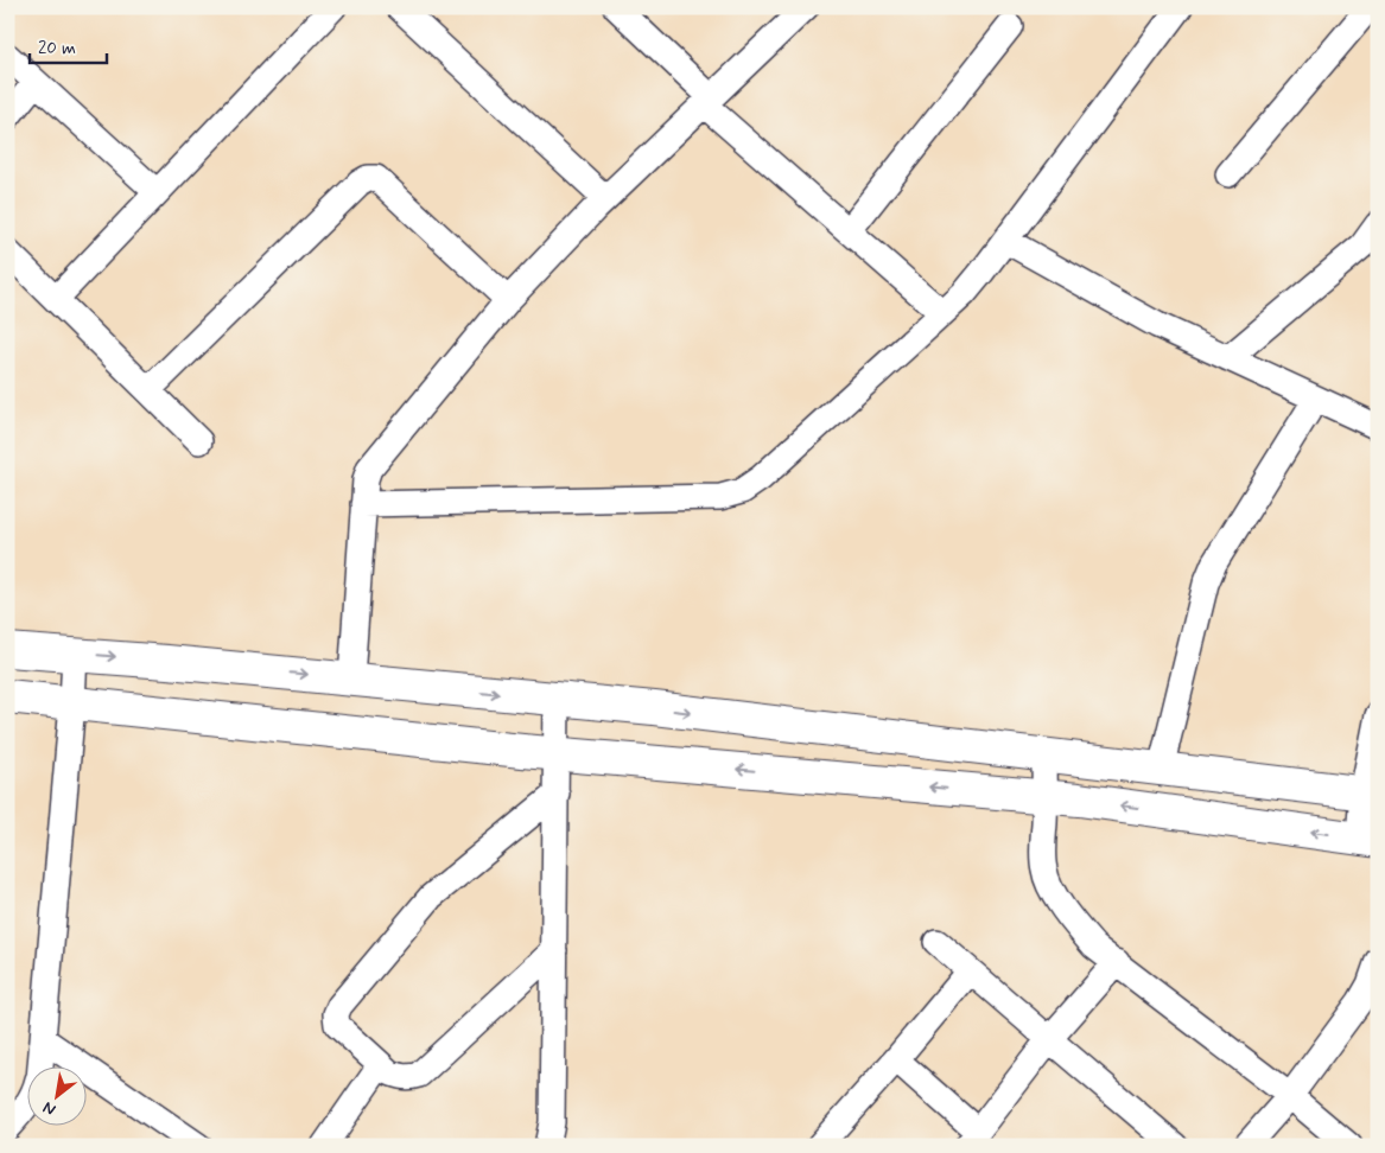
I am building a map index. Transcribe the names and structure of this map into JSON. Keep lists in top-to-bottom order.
{
  "scale_bar": "20 m",
  "north": "bottom left"
}
